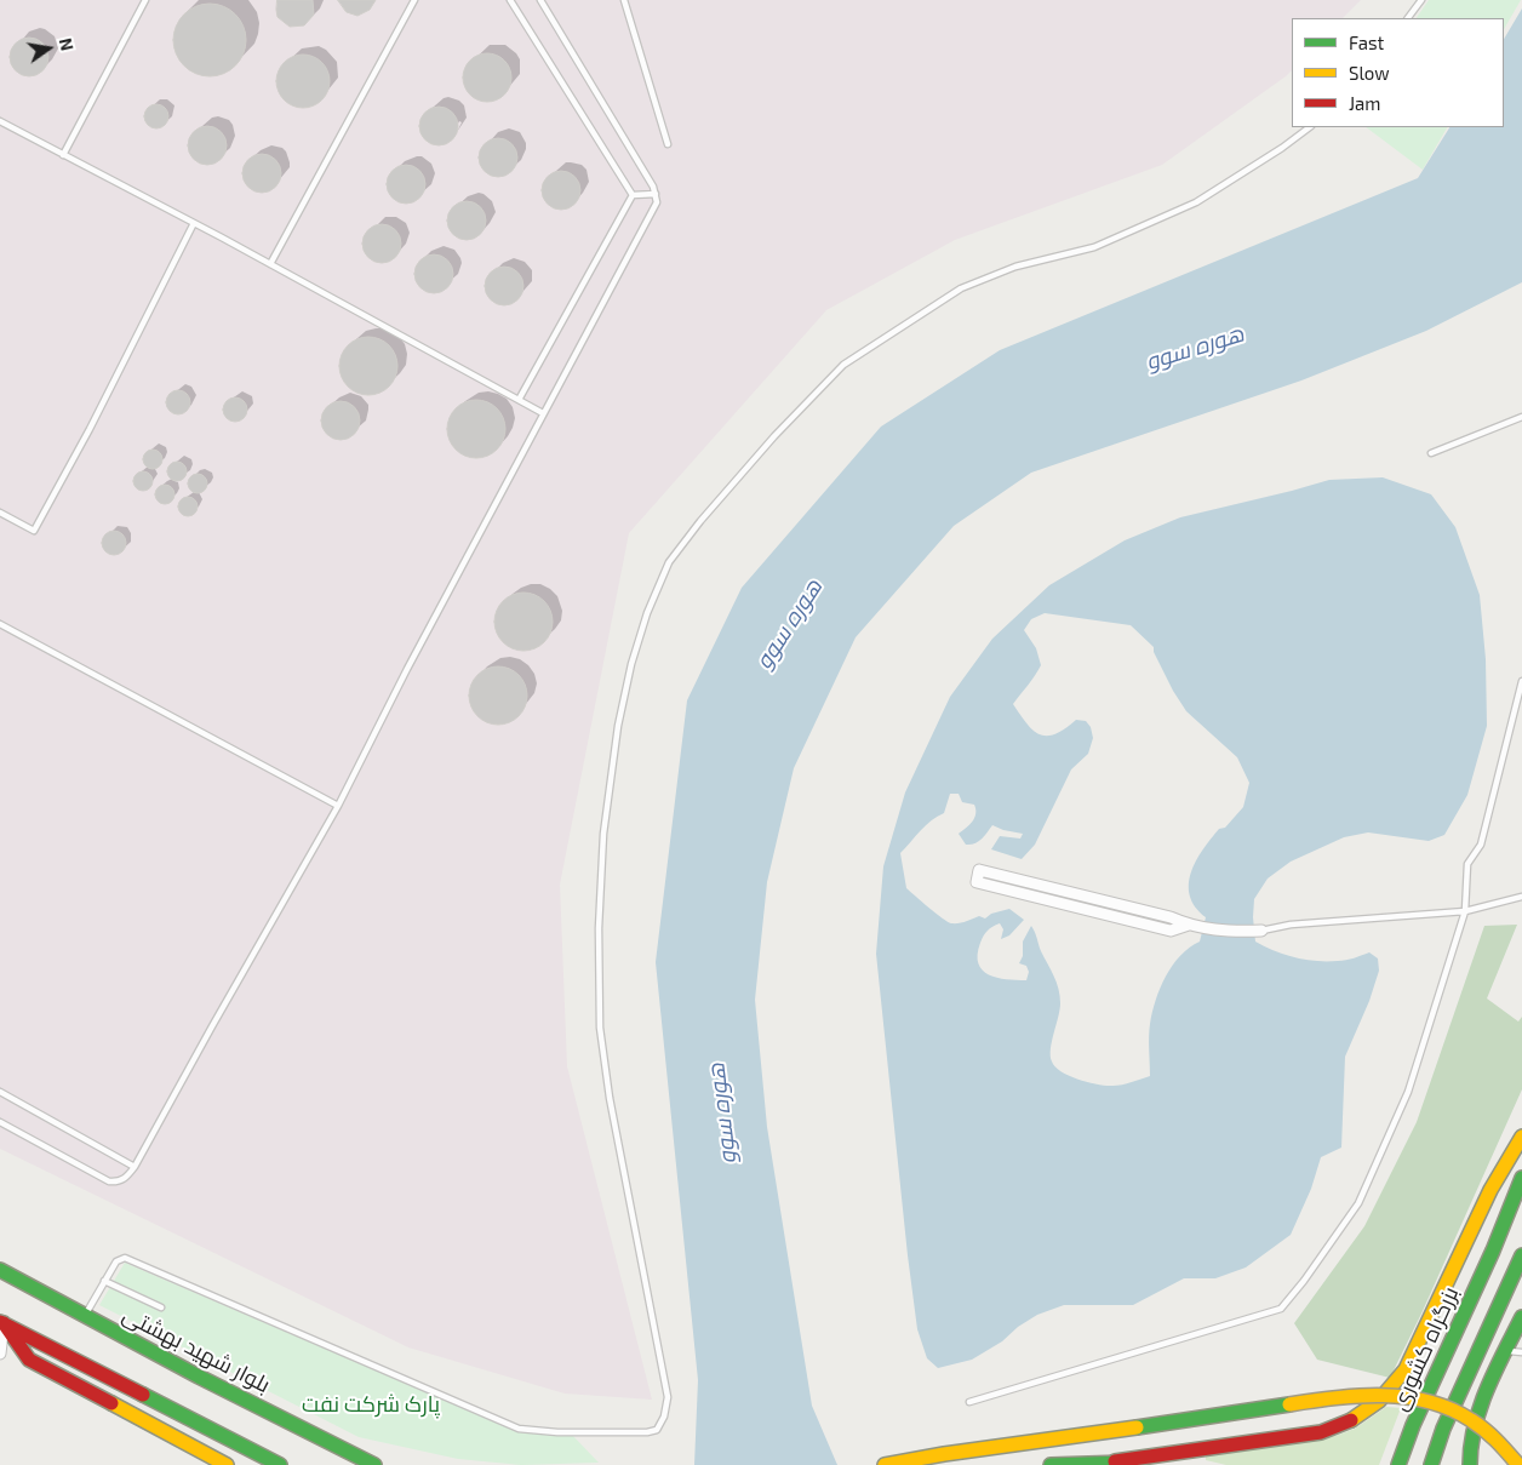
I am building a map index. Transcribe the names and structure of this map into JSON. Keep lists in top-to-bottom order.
{
  "streets": {
    "main road": ["بزرگراه کشوری", "بلوار شهید بهشتی"]
  },
  "water": ["هوره سوو"],
  "parks": ["پارک شرکت نفت"],
  "legend": ["Fast", "Slow", "Jam"],
  "north": "right"
}
